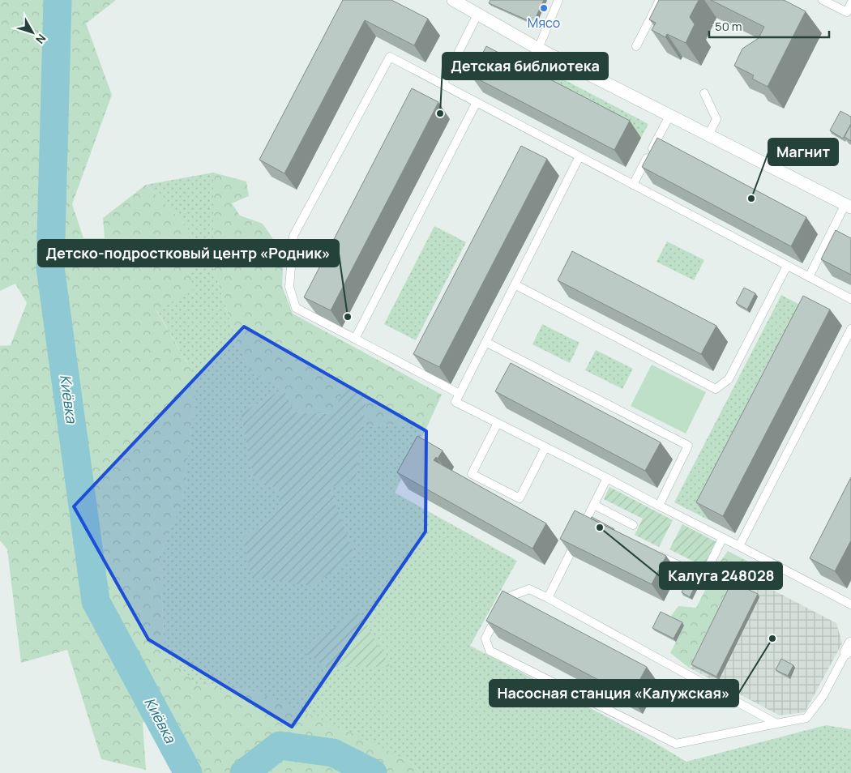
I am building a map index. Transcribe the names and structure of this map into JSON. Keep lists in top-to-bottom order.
{
  "water": ["Киёвка"],
  "places": [
    "Мясо",
    "Детская библиотека",
    "Магнит",
    "Детско-подростковый центр «Родник»",
    "Калуга 248028",
    "Насосная станция «Калужская»"
  ],
  "scale_bar": "50 m",
  "north": "bottom right"
}
